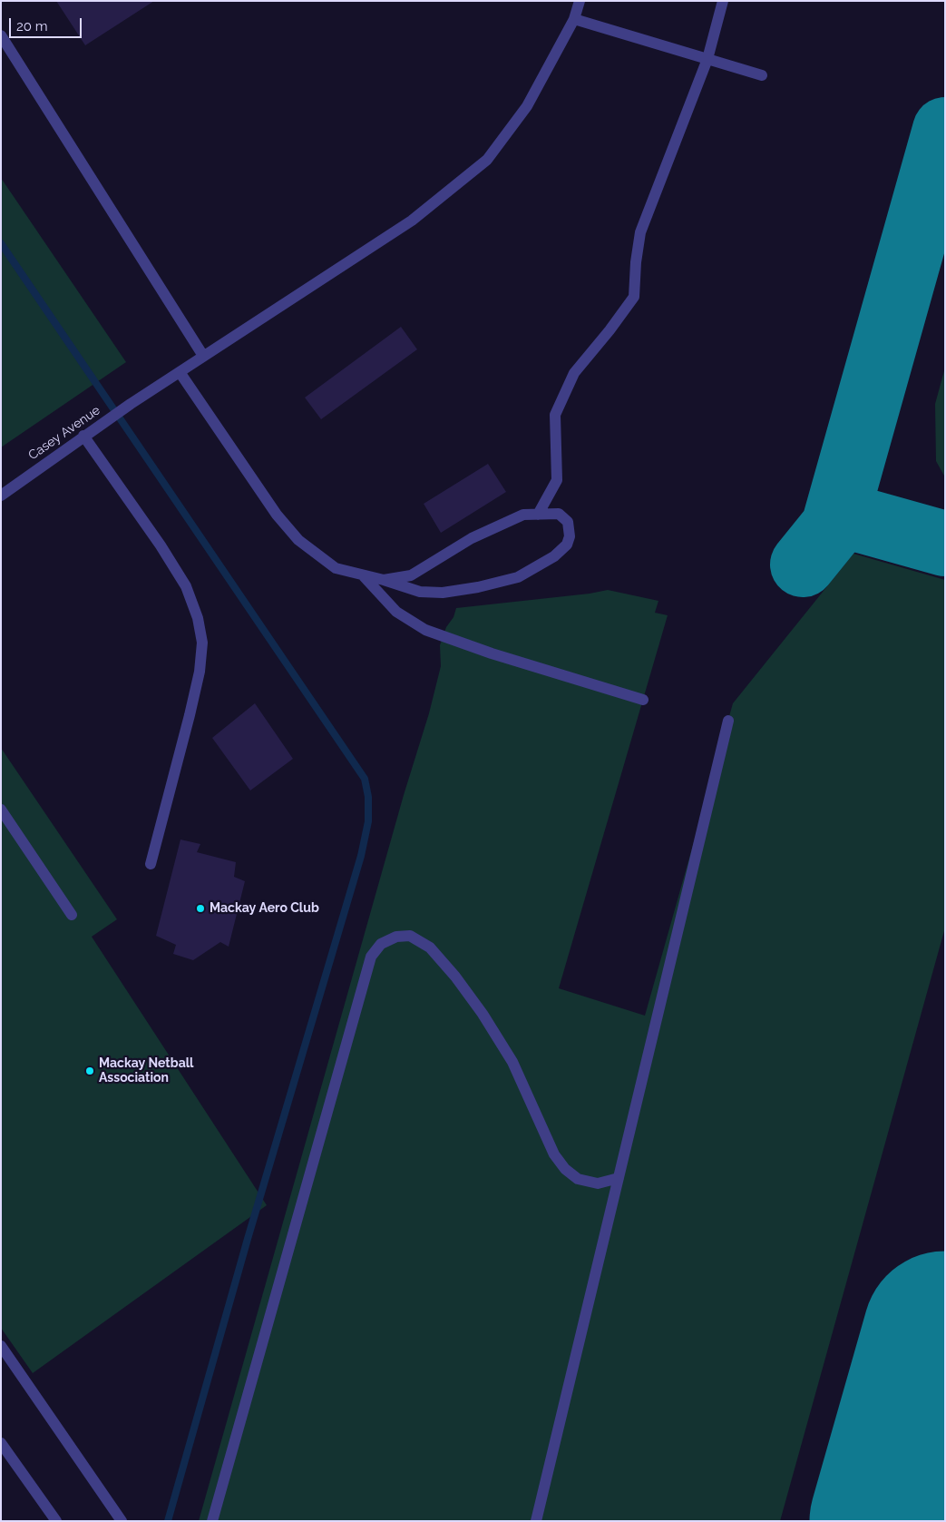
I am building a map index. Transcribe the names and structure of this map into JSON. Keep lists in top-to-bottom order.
{
  "streets": {
    "street": ["Casey Avenue"]
  },
  "places": ["Mackay Aero Club", "Mackay Netball Association"],
  "scale_bar": "20 m"
}
